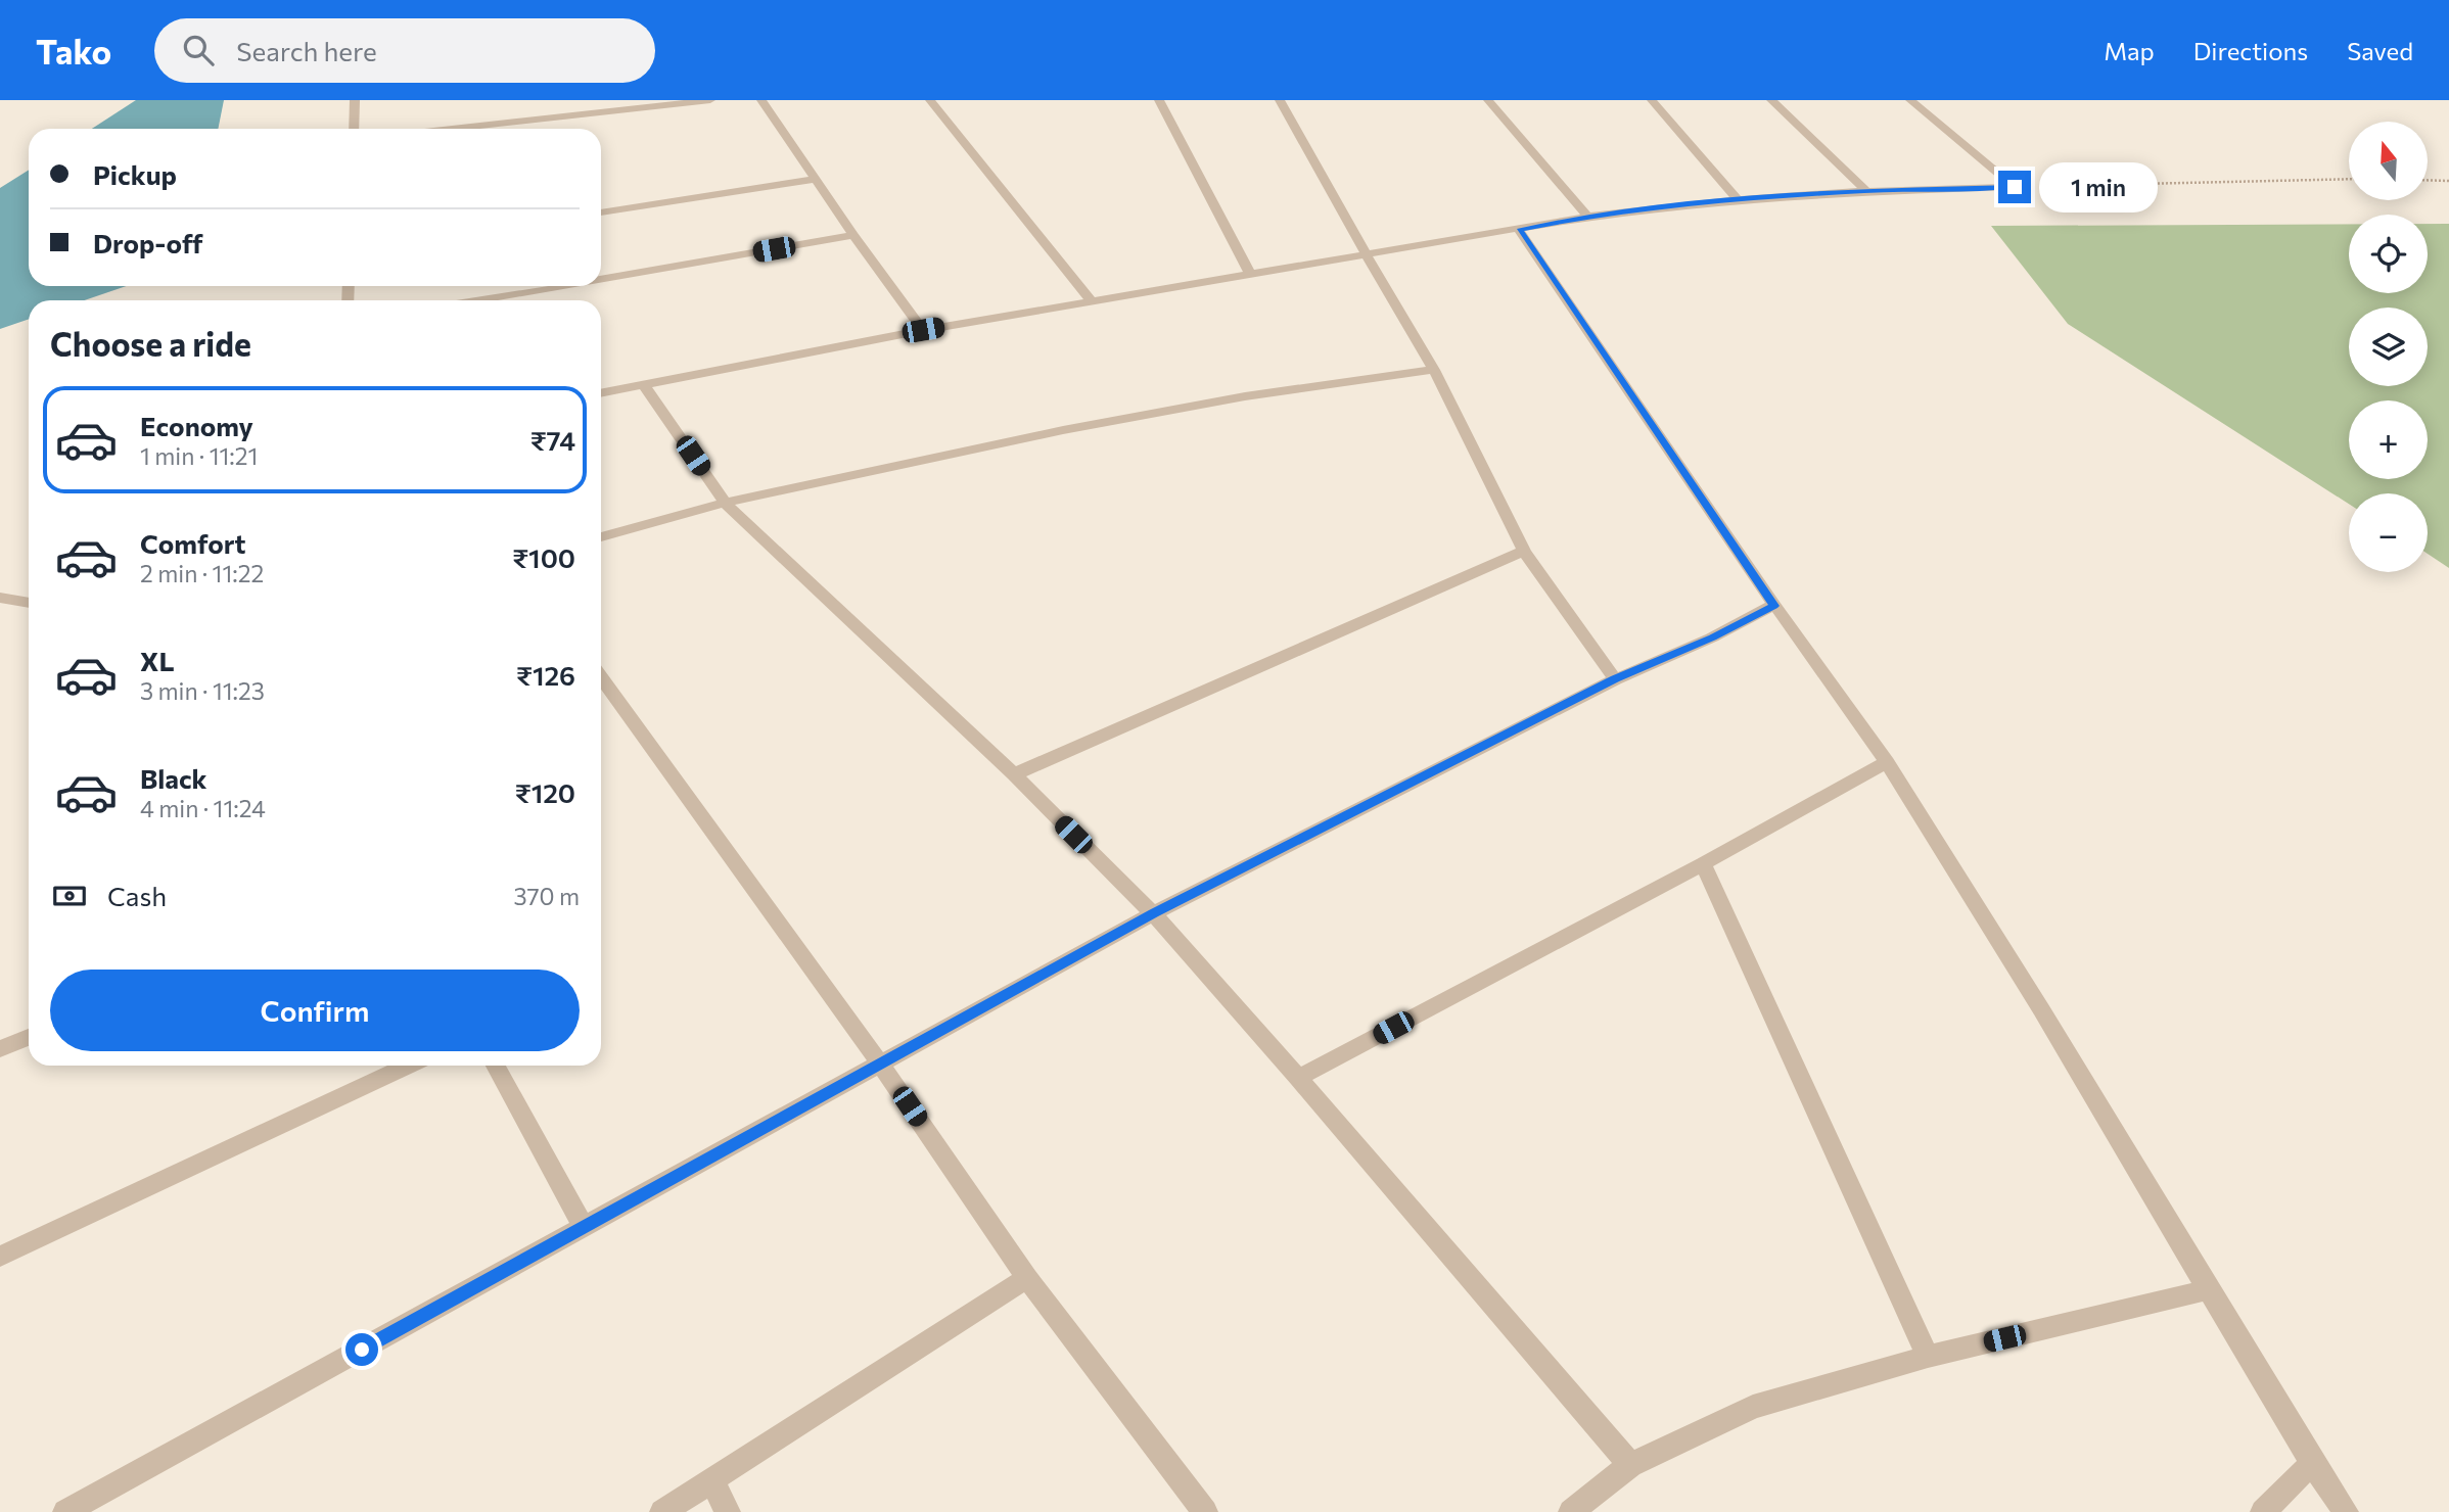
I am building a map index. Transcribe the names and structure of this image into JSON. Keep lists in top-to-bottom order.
{
  "north": "top",
  "page": {
    "header": "Tako",
    "search": "Search here",
    "nav": ["Map", "Directions", "Saved"],
    "map_buttons": ["+", "−"],
    "banner": ["Pickup", "Drop-off"],
    "bubble": "1 min",
    "heading": "Choose a ride",
    "list": [
      {
        "name": "Economy",
        "note": "1 min · 11:21",
        "value": "₹74"
      },
      {
        "name": "Comfort",
        "note": "2 min · 11:22",
        "value": "₹100"
      },
      {
        "name": "XL",
        "note": "3 min · 11:23",
        "value": "₹126"
      },
      {
        "name": "Black",
        "note": "4 min · 11:24",
        "value": "₹120"
      }
    ],
    "pay": ["Cash", "370 m"],
    "buttons": "Confirm"
  }
}
